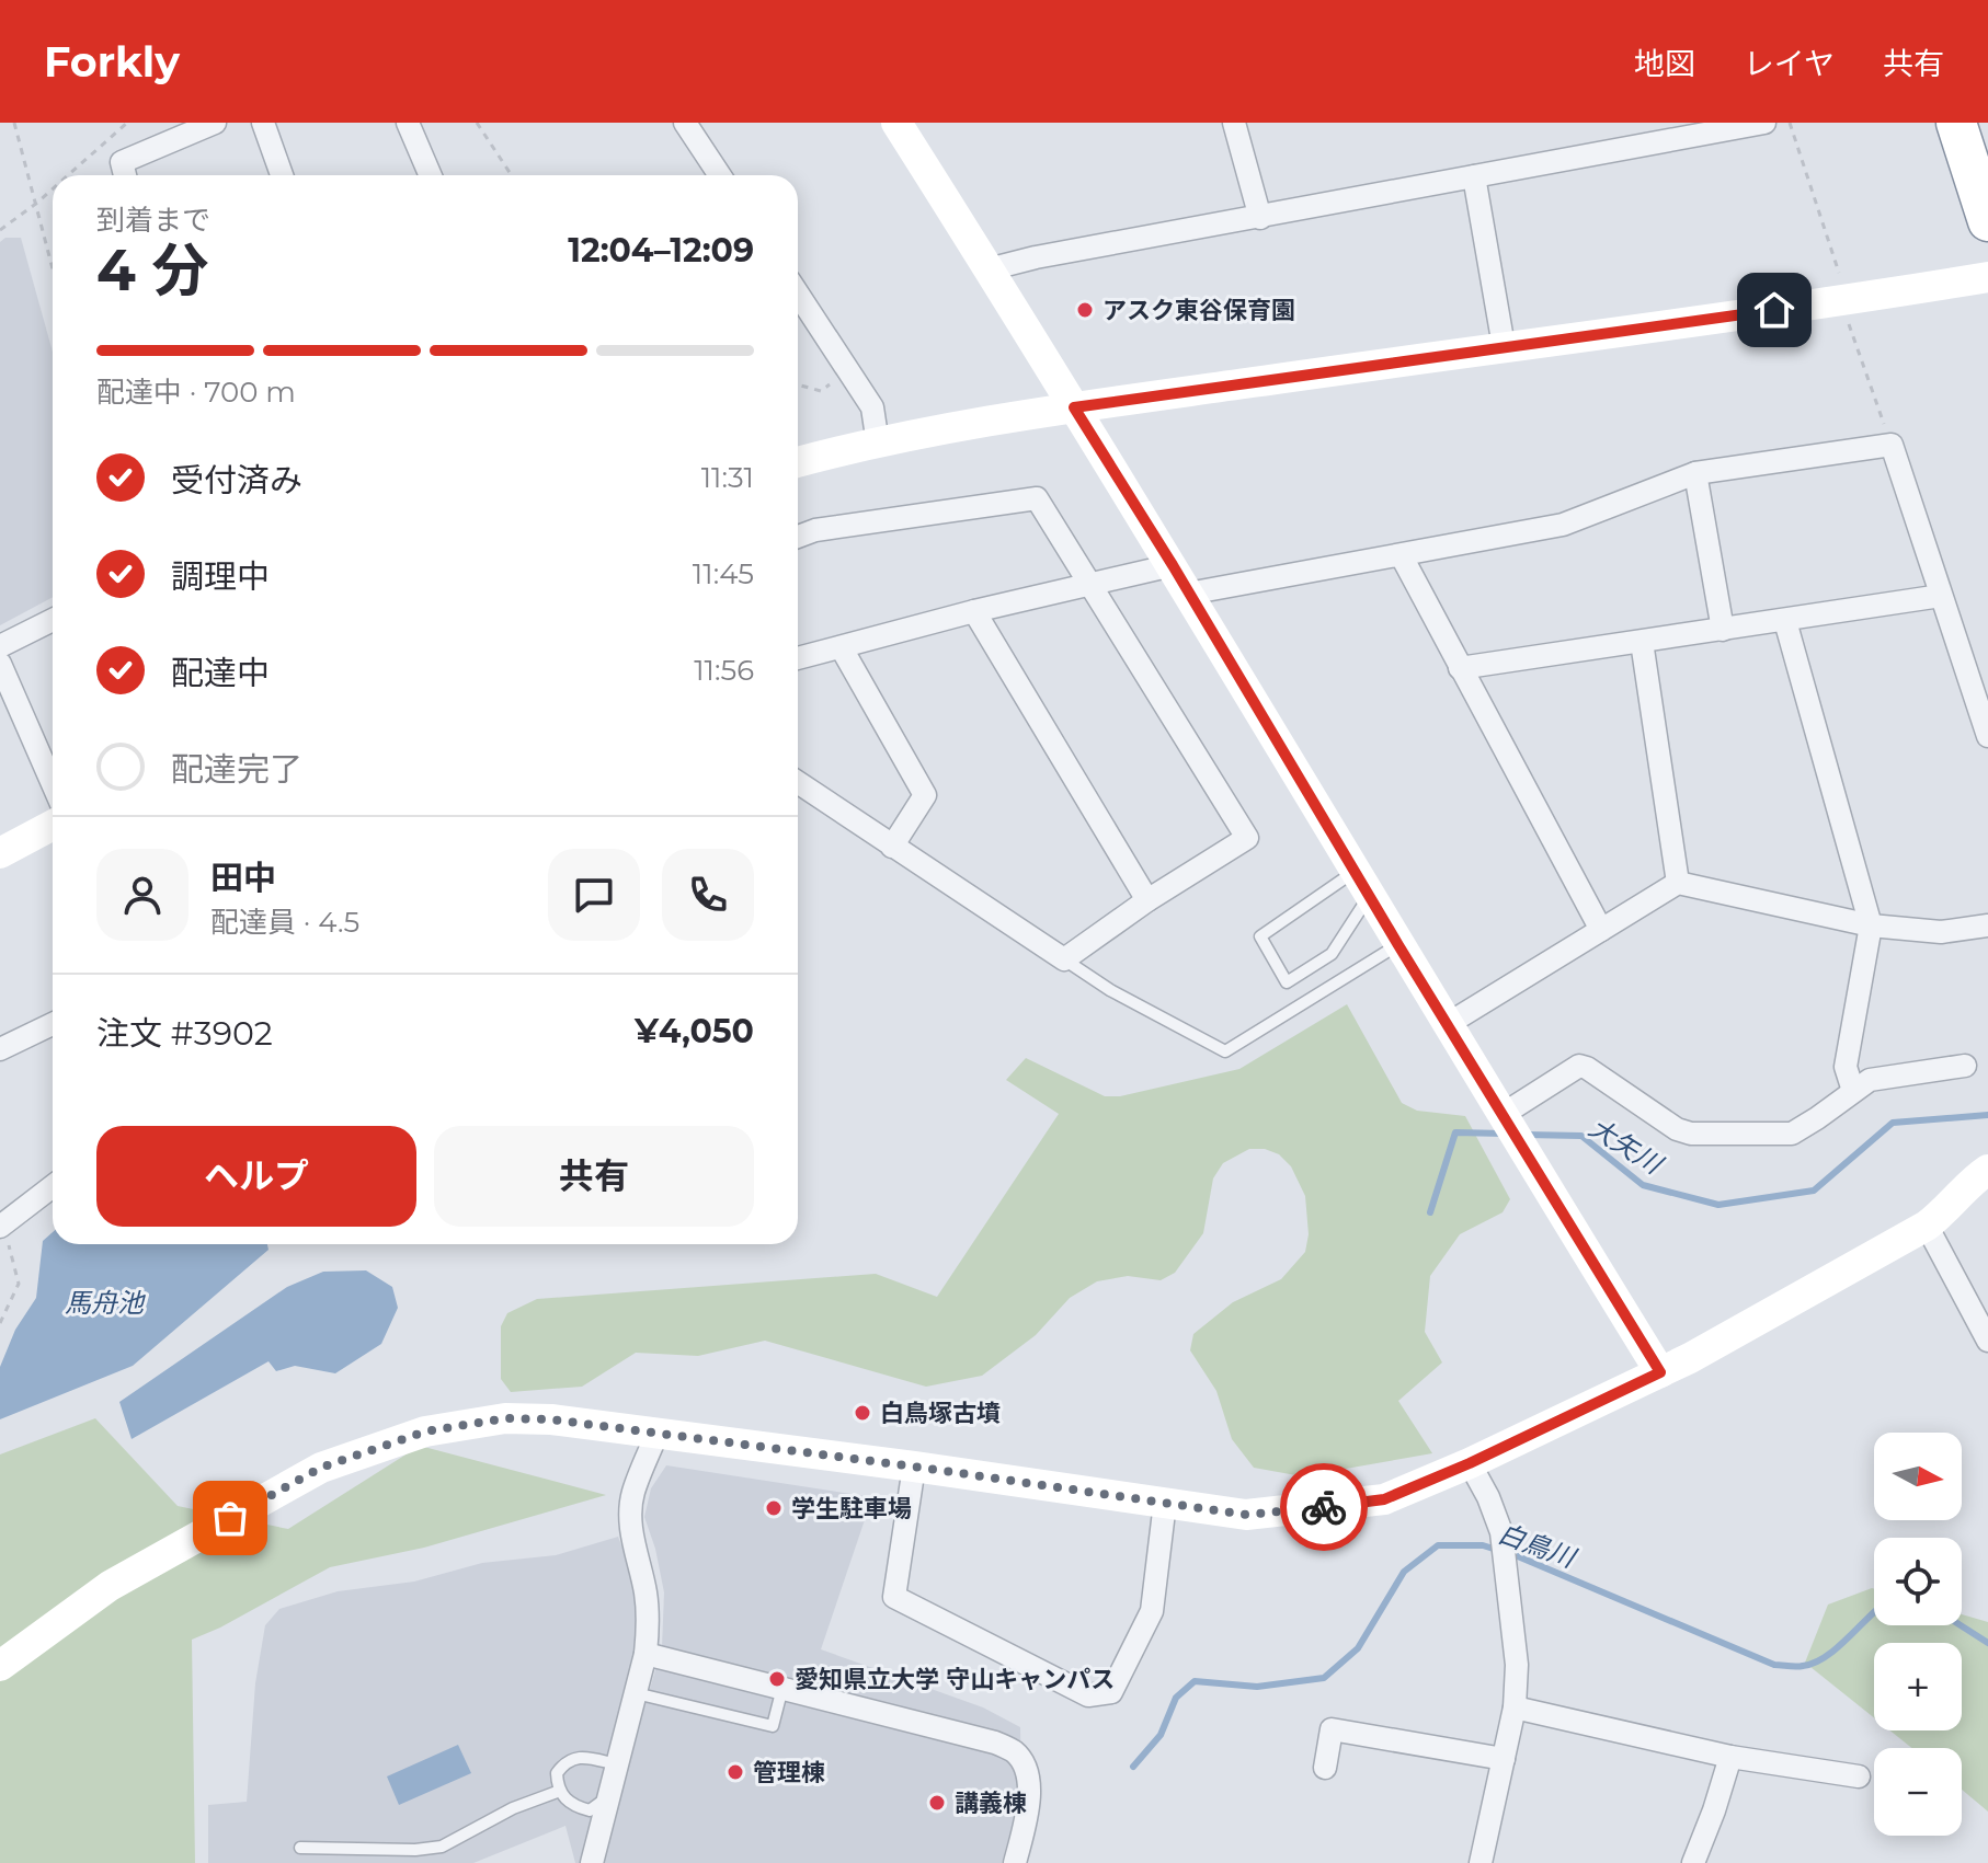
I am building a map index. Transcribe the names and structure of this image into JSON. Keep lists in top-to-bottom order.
{
  "water": ["大矢川", "馬舟池", "白鳥川"],
  "places": [
    "アスク東谷保育園",
    "白鳥塚古墳",
    "学生駐車場",
    "愛知県立大学 守山キャンパス",
    "管理棟",
    "講義棟"
  ],
  "north": "right",
  "page": {
    "header": "Forkly",
    "nav": ["地図", "レイヤ", "共有"],
    "heading": ["4 分", "到着まで", "12:04–12:09"],
    "panel": [
      "田中",
      "配達員 · 4.5",
      "注文 #3902",
      "¥4,050"
    ],
    "bar": "配達中 · 700 m",
    "list": [
      ["受付済み", "11:31"],
      ["調理中", "11:45"],
      ["配達中", "11:56"],
      "配達完了"
    ],
    "buttons": ["ヘルプ", "共有"],
    "map_buttons": ["+", "−"]
  }
}
